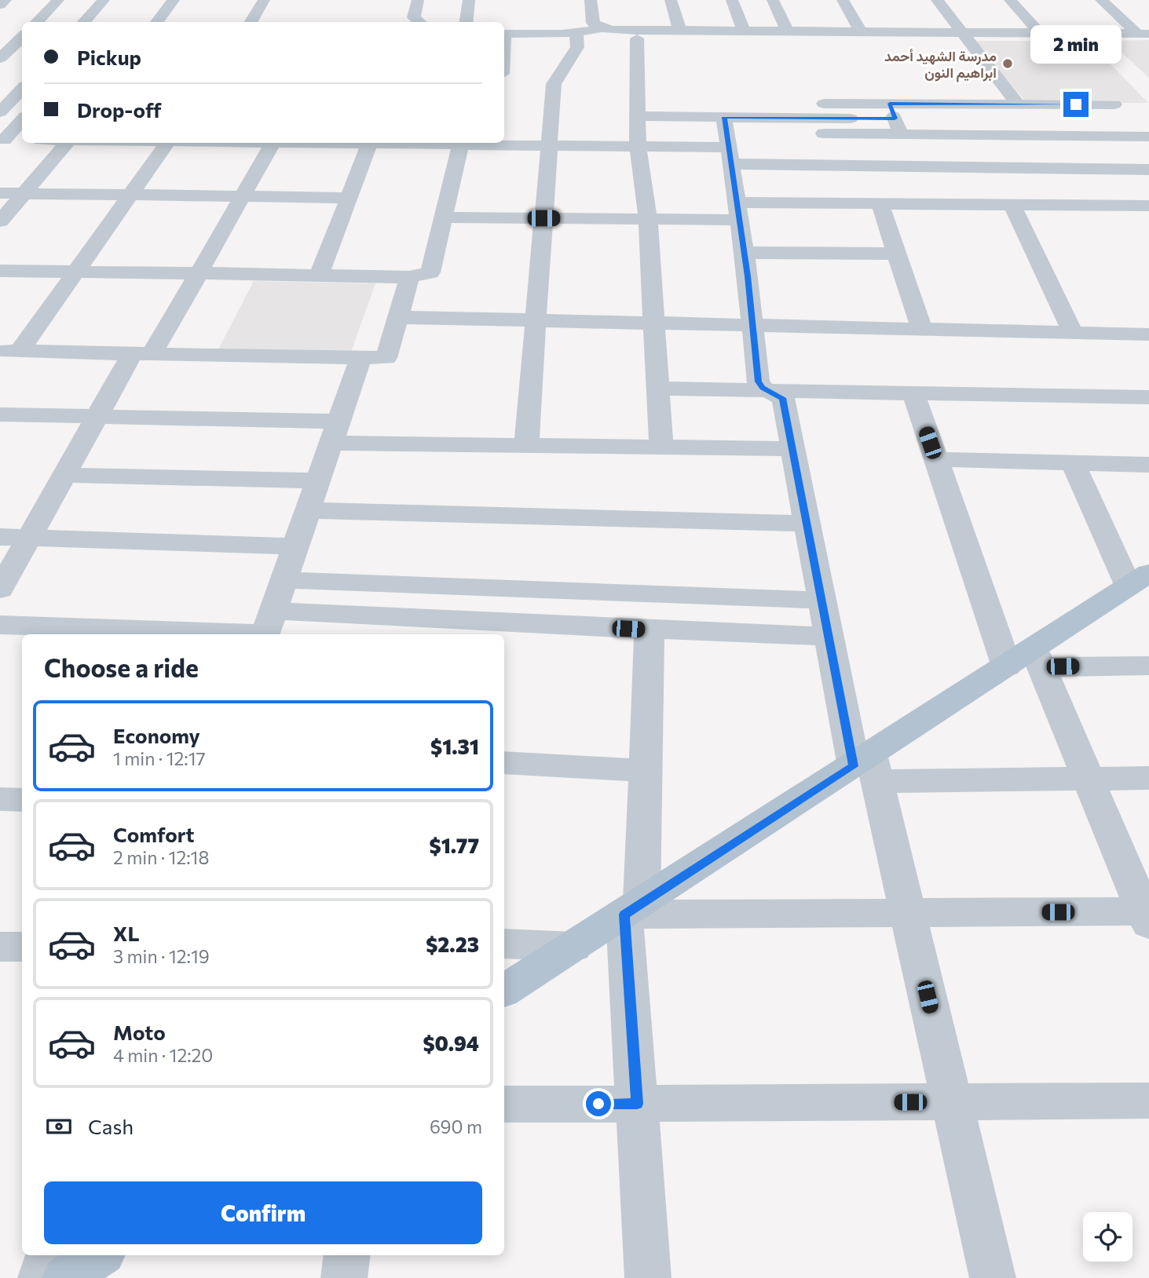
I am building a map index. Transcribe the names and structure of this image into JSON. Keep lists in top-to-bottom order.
{
  "places": ["مدرسة الشهيد أحمد ابراهيم النون"],
  "page": {
    "banner": ["Pickup", "Drop-off"],
    "bubble": "2 min",
    "heading": "Choose a ride",
    "list": [
      {
        "name": "Economy",
        "note": "1 min · 12:17",
        "value": "$1.31"
      },
      {
        "name": "Comfort",
        "note": "2 min · 12:18",
        "value": "$1.77"
      },
      {
        "name": "XL",
        "note": "3 min · 12:19",
        "value": "$2.23"
      },
      {
        "name": "Moto",
        "note": "4 min · 12:20",
        "value": "$0.94"
      }
    ],
    "pay": ["Cash", "690 m"],
    "buttons": "Confirm"
  }
}
